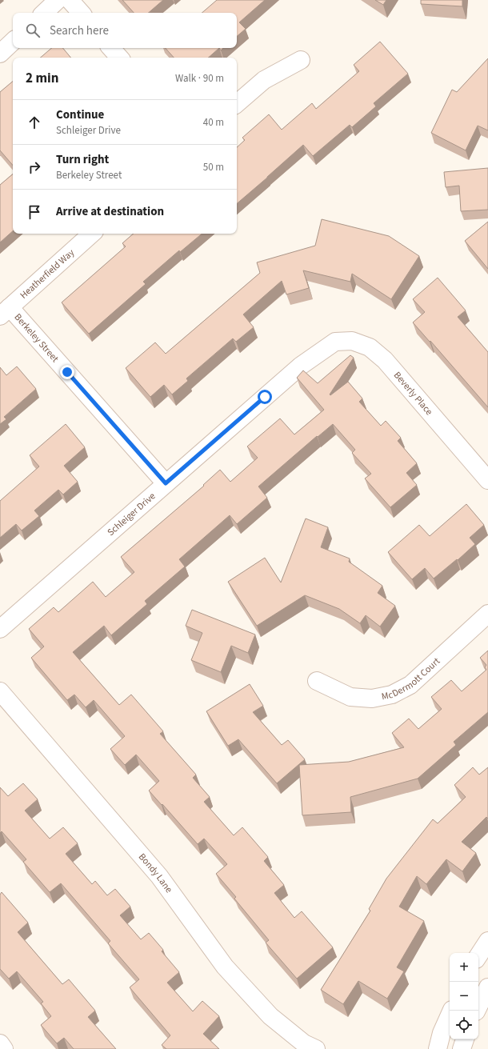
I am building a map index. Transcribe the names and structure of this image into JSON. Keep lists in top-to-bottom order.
{
  "streets": {
    "street": [
      "Heatherfield Way",
      "Berkeley Street",
      "Beverly Place",
      "Schleiger Drive",
      "McDermott Court",
      "Bondy Lane"
    ]
  },
  "crossings": [
    ["Heatherfield Way", "Berkeley Street"],
    ["Berkeley Street", "Schleiger Drive"],
    ["Beverly Place", "Schleiger Drive"]
  ],
  "page": {
    "search": "Search here",
    "heading": ["2 min", "Walk · 90 m"],
    "list": [
      ["Continue", "Schleiger Drive", "40 m"],
      ["Turn right", "Berkeley Street", "50 m"],
      "Arrive at destination"
    ],
    "map_buttons": ["+", "−"]
  }
}
